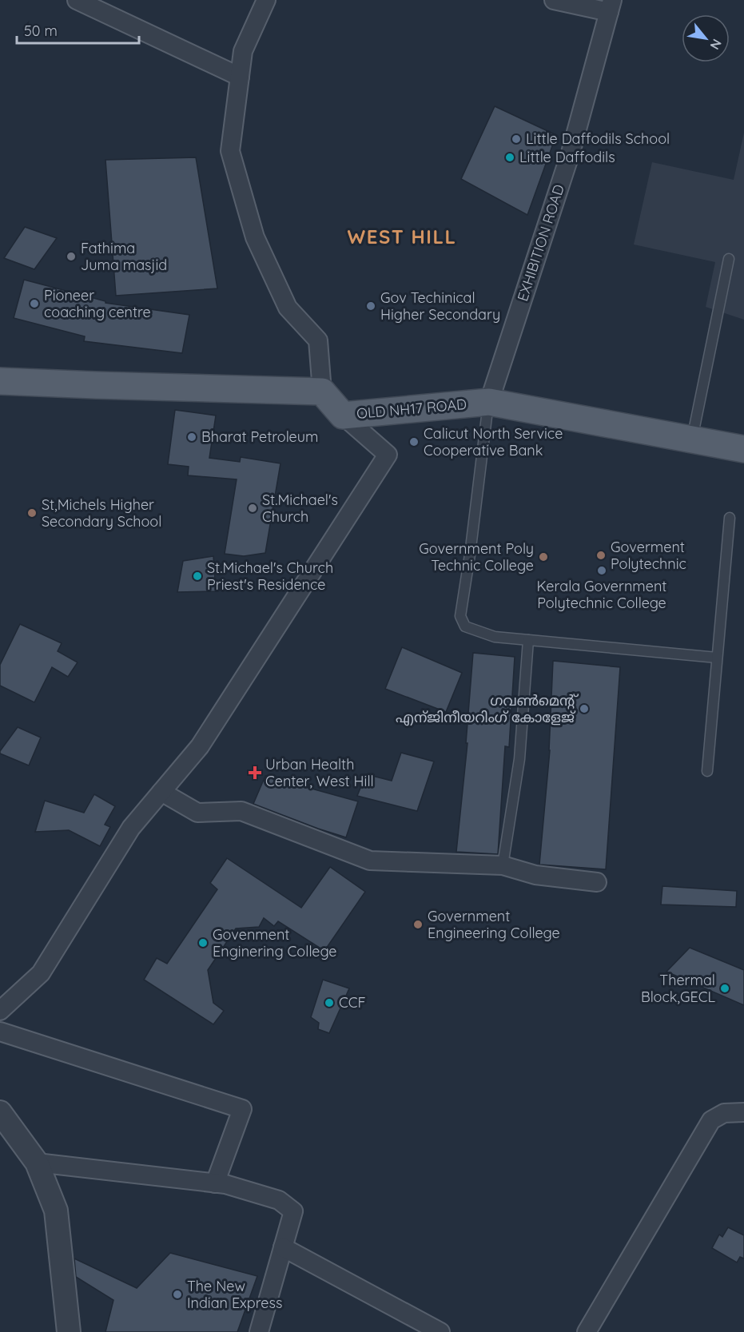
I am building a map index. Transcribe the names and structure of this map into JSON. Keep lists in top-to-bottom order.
{
  "streets": {
    "main road": ["OLD NH17 ROAD"],
    "street": ["EXHIBITION ROAD"]
  },
  "crossings": [
    ["EXHIBITION ROAD", "OLD NH17 ROAD"]
  ],
  "districts": ["WEST HILL"],
  "places": {
    "other": [
      "Little Daffodils School",
      "Little Daffodils",
      "Fathima Juma masjid",
      "Pioneer coaching centre",
      "Gov Techinical Higher Secondary",
      "Bharat Petroleum",
      "Calicut North Service Cooperative Bank",
      "St.Michael's Church",
      "St,Michels Higher Secondary School",
      "Goverment Polytechnic",
      "Government Poly Technic College",
      "Kerala Government Polytechnic College",
      "St.Michael's Church Priest's Residence",
      "ഗവൺമെന്റ് എന്ജിനീയറിംഗ് കോളേജ്",
      "Government Engineering College",
      "Govenment Enginering College",
      "Thermal Block,GECL",
      "CCF",
      "The New Indian Express"
    ],
    "health": ["Urban Health Center, West Hill"]
  },
  "scale_bar": "50 m",
  "north": "bottom right"
}
